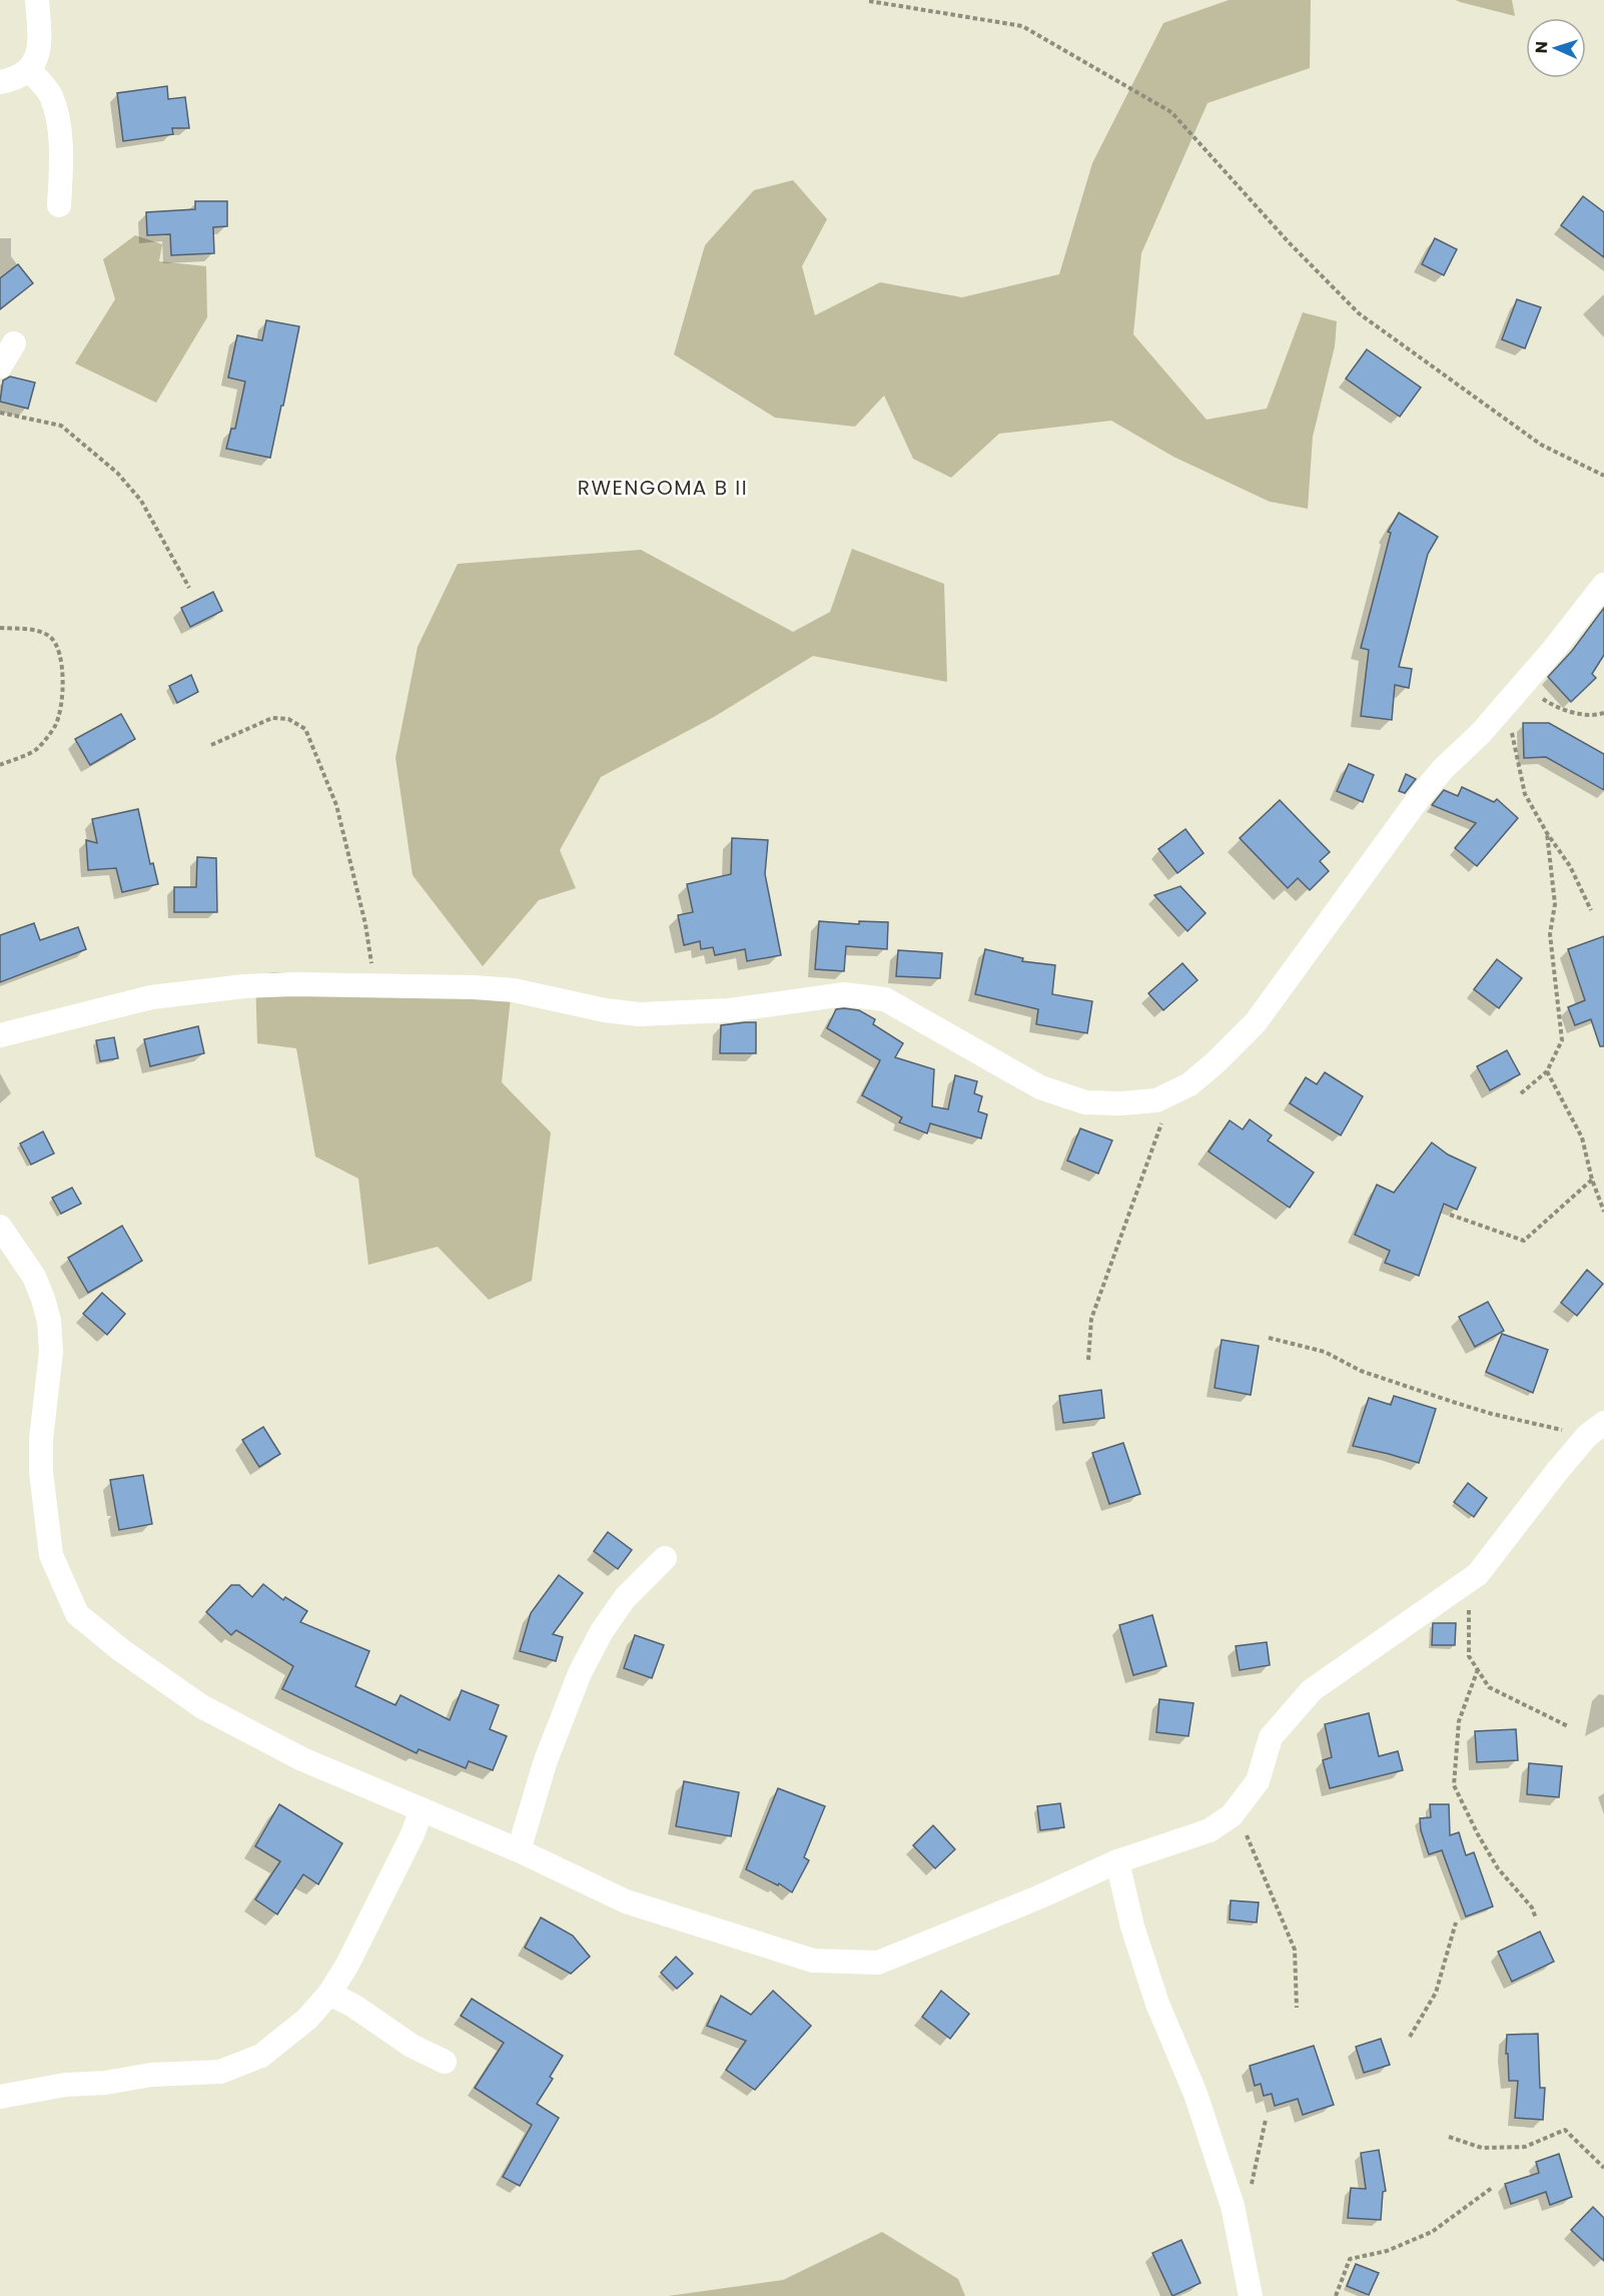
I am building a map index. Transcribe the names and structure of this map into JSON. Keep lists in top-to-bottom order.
{
  "districts": ["RWENGOMA B II"],
  "north": "left"
}
